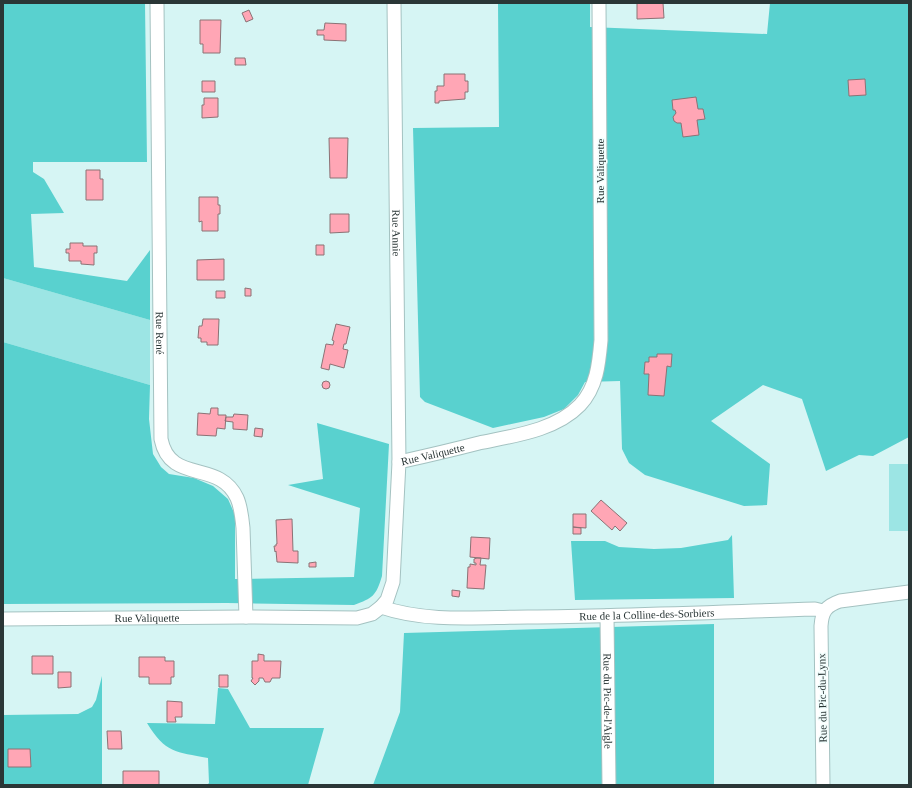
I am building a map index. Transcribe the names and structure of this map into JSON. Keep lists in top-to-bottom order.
{
  "streets": {
    "street": [
      "Rue Valiquette",
      "Rue Annie",
      "Rue René",
      "Rue de la Colline-des-Sorbiers",
      "Rue du Pic-du-Lynx",
      "Rue du Pic-de-l'Aigle"
    ]
  },
  "crossings": [
    ["Rue Valiquette", "Rue Annie"],
    ["Rue Valiquette", "Rue René"],
    ["Rue Valiquette", "Rue de la Colline-des-Sorbiers"],
    ["Rue de la Colline-des-Sorbiers", "Rue du Pic-du-Lynx"],
    ["Rue de la Colline-des-Sorbiers", "Rue du Pic-de-l'Aigle"]
  ]
}
